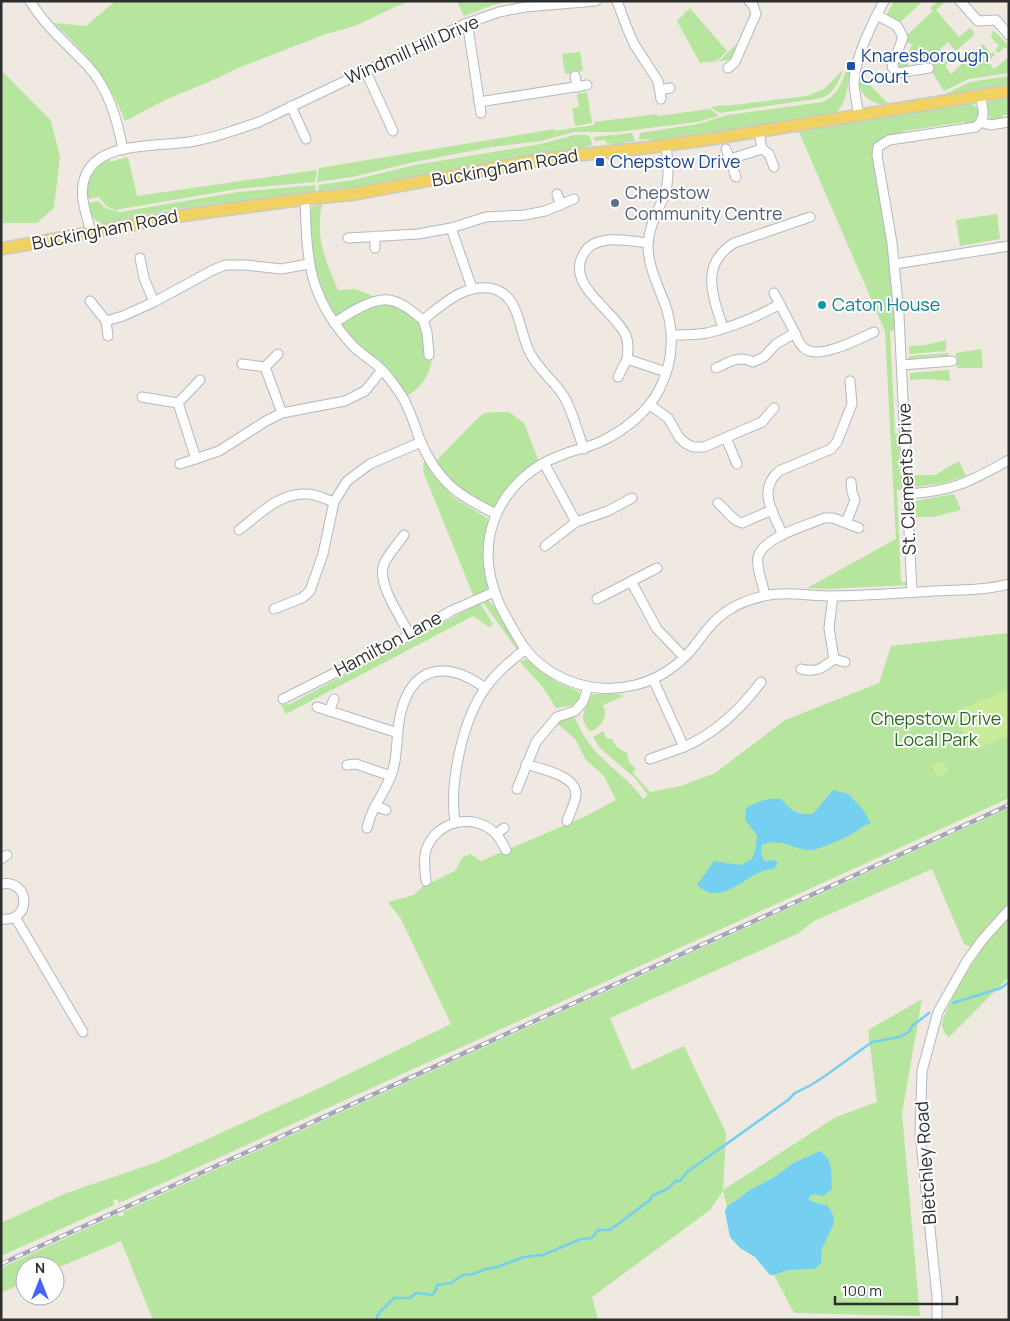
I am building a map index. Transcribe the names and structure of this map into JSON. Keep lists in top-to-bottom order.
{
  "streets": {
    "main road": ["Buckingham Road"],
    "street": [
      "Windmill Hill Drive",
      "St. Clements Drive",
      "Hamilton Lane",
      "Bletchley Road"
    ]
  },
  "crossings": [
    ["Windmill Hill Drive", "Buckingham Road"]
  ],
  "parks": ["Chepstow Drive Local Park"],
  "places": {
    "transit": ["Knaresborough Court", "Chepstow Drive"],
    "other": ["Chepstow Community Centre", "Caton House"]
  },
  "scale_bar": "100 m",
  "north": "top"
}
